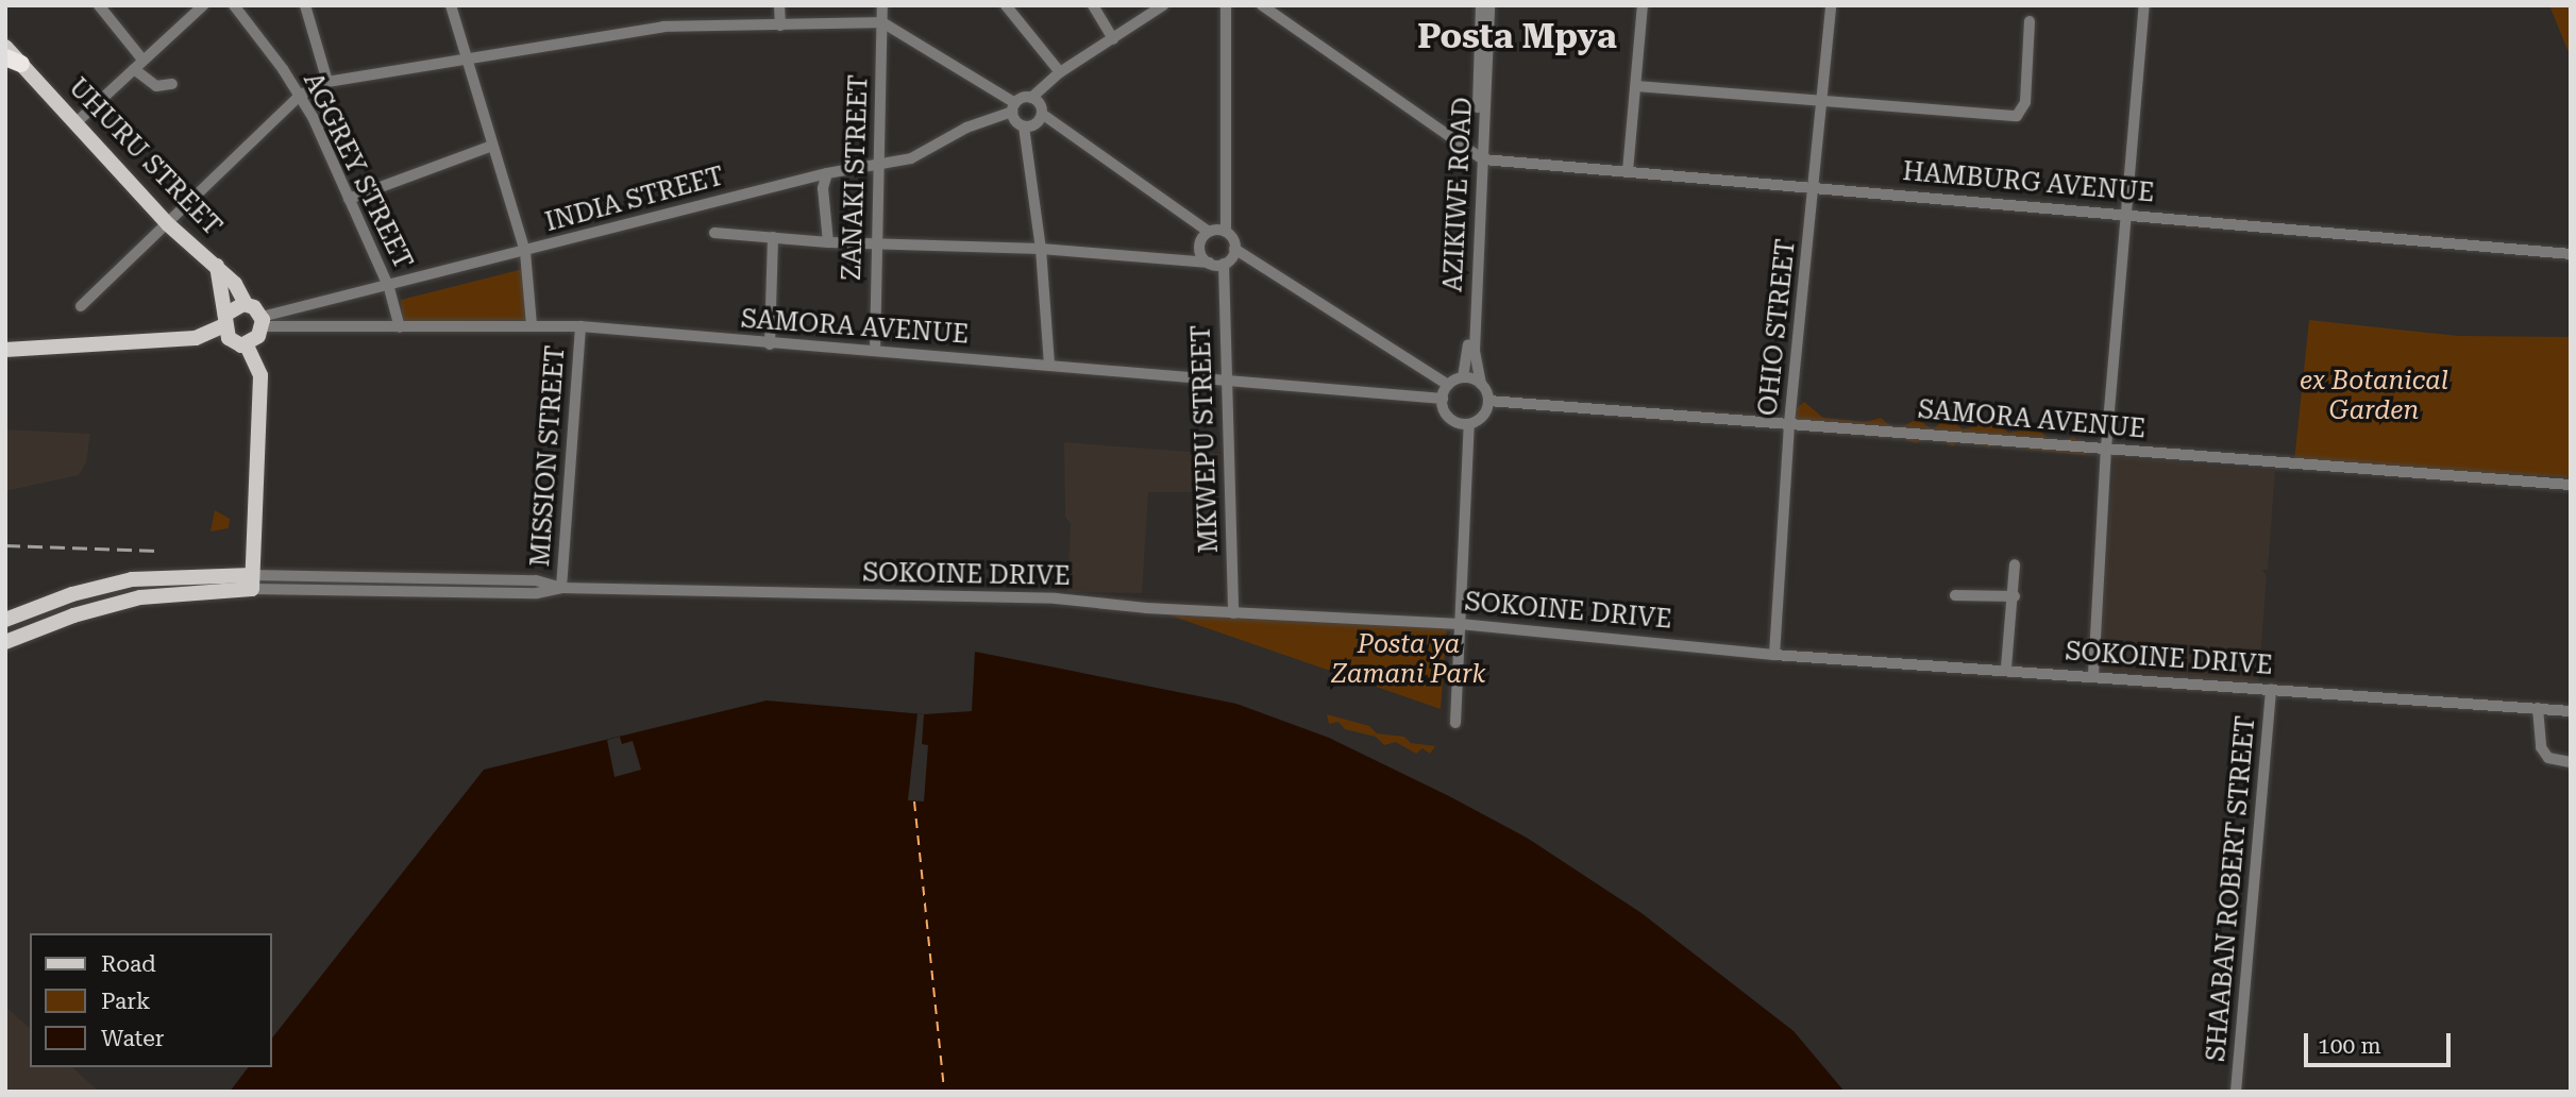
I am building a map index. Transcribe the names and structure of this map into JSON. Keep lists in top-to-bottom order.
{
  "streets": {
    "main road": ["UHURU STREET"],
    "street": [
      "AGGREY STREET",
      "ZANAKI STREET",
      "HAMBURG AVENUE",
      "AZIKIWE ROAD",
      "INDIA STREET",
      "SAMORA AVENUE",
      "OHIO STREET",
      "MKWEPU STREET",
      "MISSION STREET",
      "SOKOINE DRIVE",
      "SHAABAN ROBERT STREET"
    ]
  },
  "crossings": [
    ["UHURU STREET", "INDIA STREET"],
    ["UHURU STREET", "SAMORA AVENUE"],
    ["AGGREY STREET", "INDIA STREET"],
    ["AGGREY STREET", "SAMORA AVENUE"],
    ["ZANAKI STREET", "INDIA STREET"],
    ["ZANAKI STREET", "SAMORA AVENUE"],
    ["HAMBURG AVENUE", "AZIKIWE ROAD"],
    ["HAMBURG AVENUE", "OHIO STREET"],
    ["AZIKIWE ROAD", "SAMORA AVENUE"],
    ["INDIA STREET", "SAMORA AVENUE"],
    ["SAMORA AVENUE", "OHIO STREET"],
    ["SAMORA AVENUE", "MKWEPU STREET"],
    ["SAMORA AVENUE", "MISSION STREET"],
    ["OHIO STREET", "SOKOINE DRIVE"],
    ["MKWEPU STREET", "SOKOINE DRIVE"],
    ["MISSION STREET", "SOKOINE DRIVE"],
    ["SOKOINE DRIVE", "SHAABAN ROBERT STREET"]
  ],
  "districts": ["Posta Mpya"],
  "parks": ["ex Botanical Garden", "Posta ya Zamani Park"],
  "legend": ["Road", "Park", "Water"],
  "scale_bar": "100 m"
}
